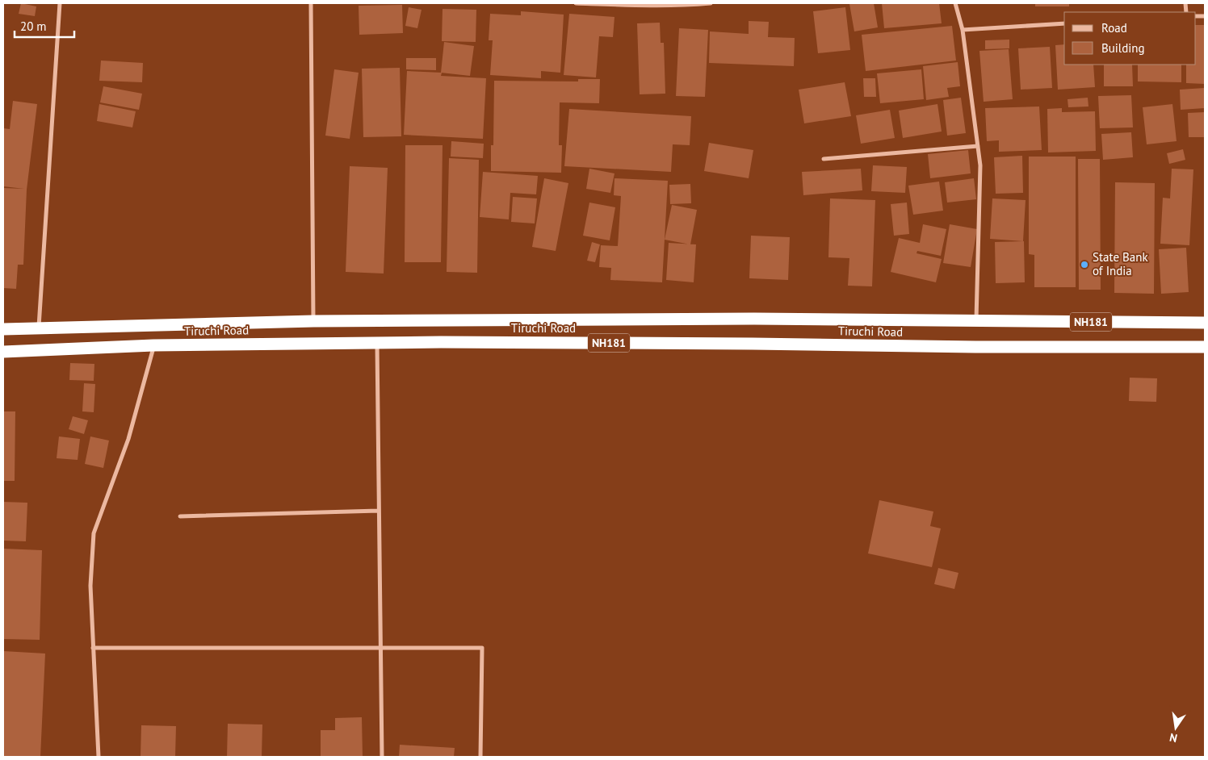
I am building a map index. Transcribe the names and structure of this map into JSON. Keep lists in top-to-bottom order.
{
  "streets": {
    "highway": ["NH181", "Tiruchi Road"]
  },
  "places": ["State Bank of India"],
  "legend": ["Road", "Building"],
  "scale_bar": "20 m",
  "north": "bottom"
}
